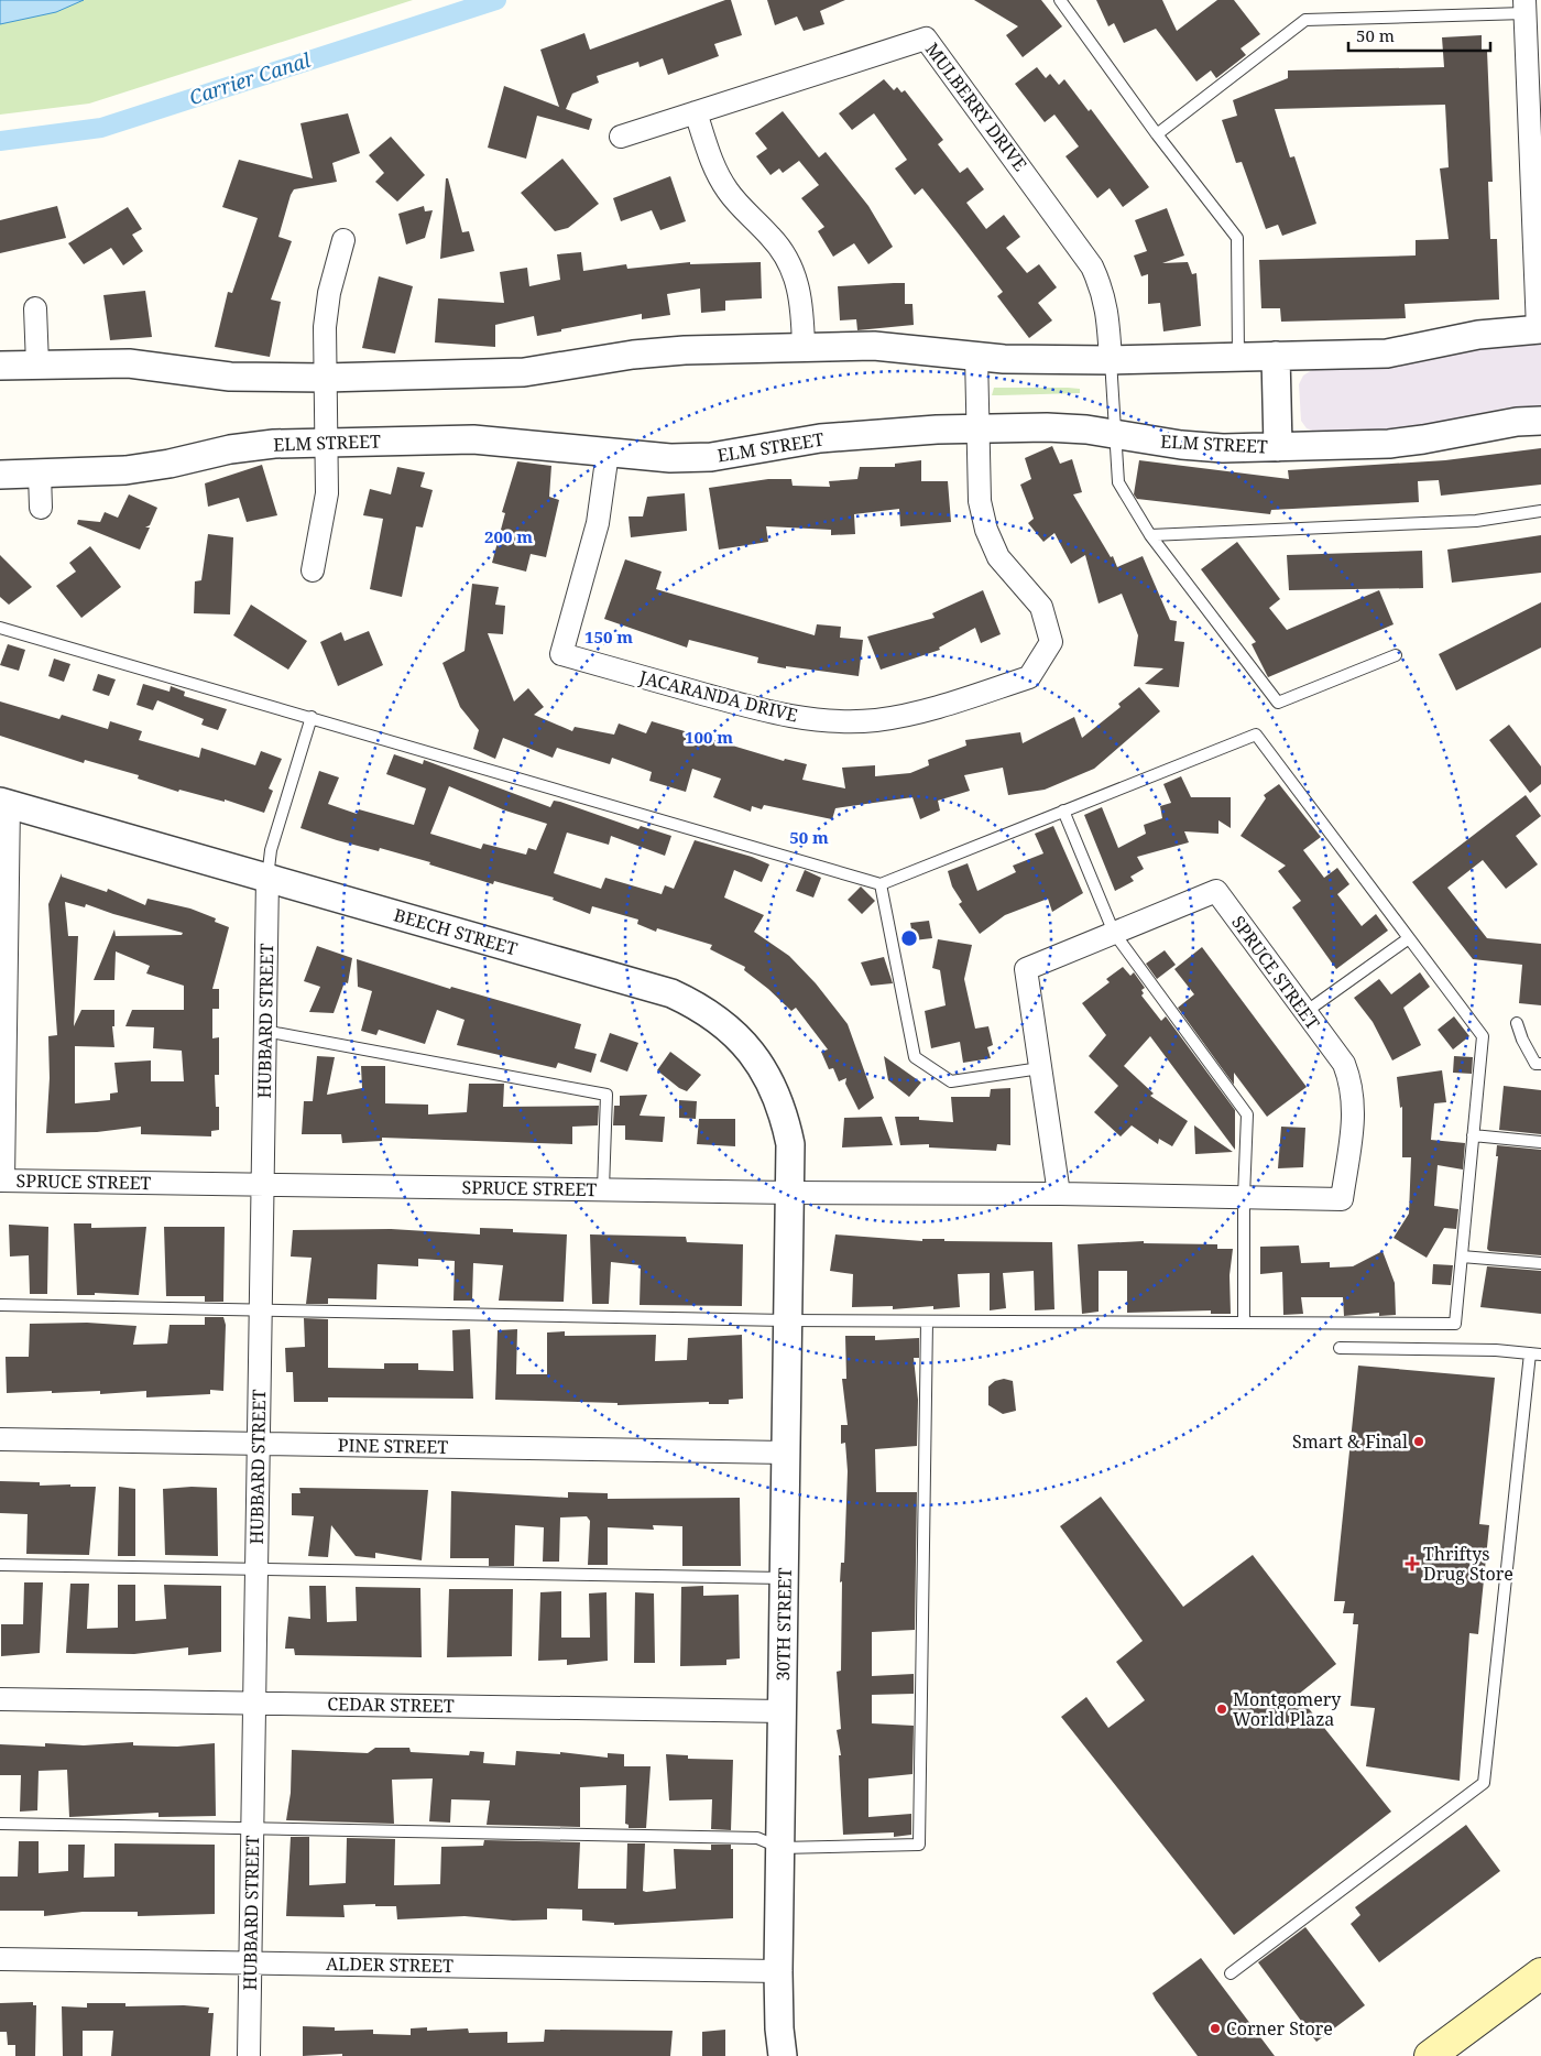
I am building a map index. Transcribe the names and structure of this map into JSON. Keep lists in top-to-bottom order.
{
  "streets": {
    "street": [
      "MULBERRY DRIVE",
      "ELM STREET",
      "JACARANDA DRIVE",
      "BEECH STREET",
      "SPRUCE STREET",
      "HUBBARD STREET",
      "PINE STREET",
      "30TH STREET",
      "CEDAR STREET",
      "ALDER STREET"
    ]
  },
  "crossings": [
    ["ELM STREET", "JACARANDA DRIVE"],
    ["BEECH STREET", "SPRUCE STREET"],
    ["BEECH STREET", "HUBBARD STREET"],
    ["BEECH STREET", "30TH STREET"],
    ["SPRUCE STREET", "HUBBARD STREET"],
    ["SPRUCE STREET", "30TH STREET"],
    ["HUBBARD STREET", "PINE STREET"],
    ["HUBBARD STREET", "CEDAR STREET"],
    ["HUBBARD STREET", "ALDER STREET"],
    ["PINE STREET", "30TH STREET"],
    ["30TH STREET", "CEDAR STREET"],
    ["30TH STREET", "ALDER STREET"]
  ],
  "water": ["Carrier Canal"],
  "places": {
    "other": ["Smart & Final", "Montgomery World Plaza", "Corner Store"],
    "health": ["Thriftys Drug Store"]
  },
  "scale_bar": "50 m",
  "rings": [
    "200 m",
    "150 m",
    "100 m",
    "50 m"
  ]
}
